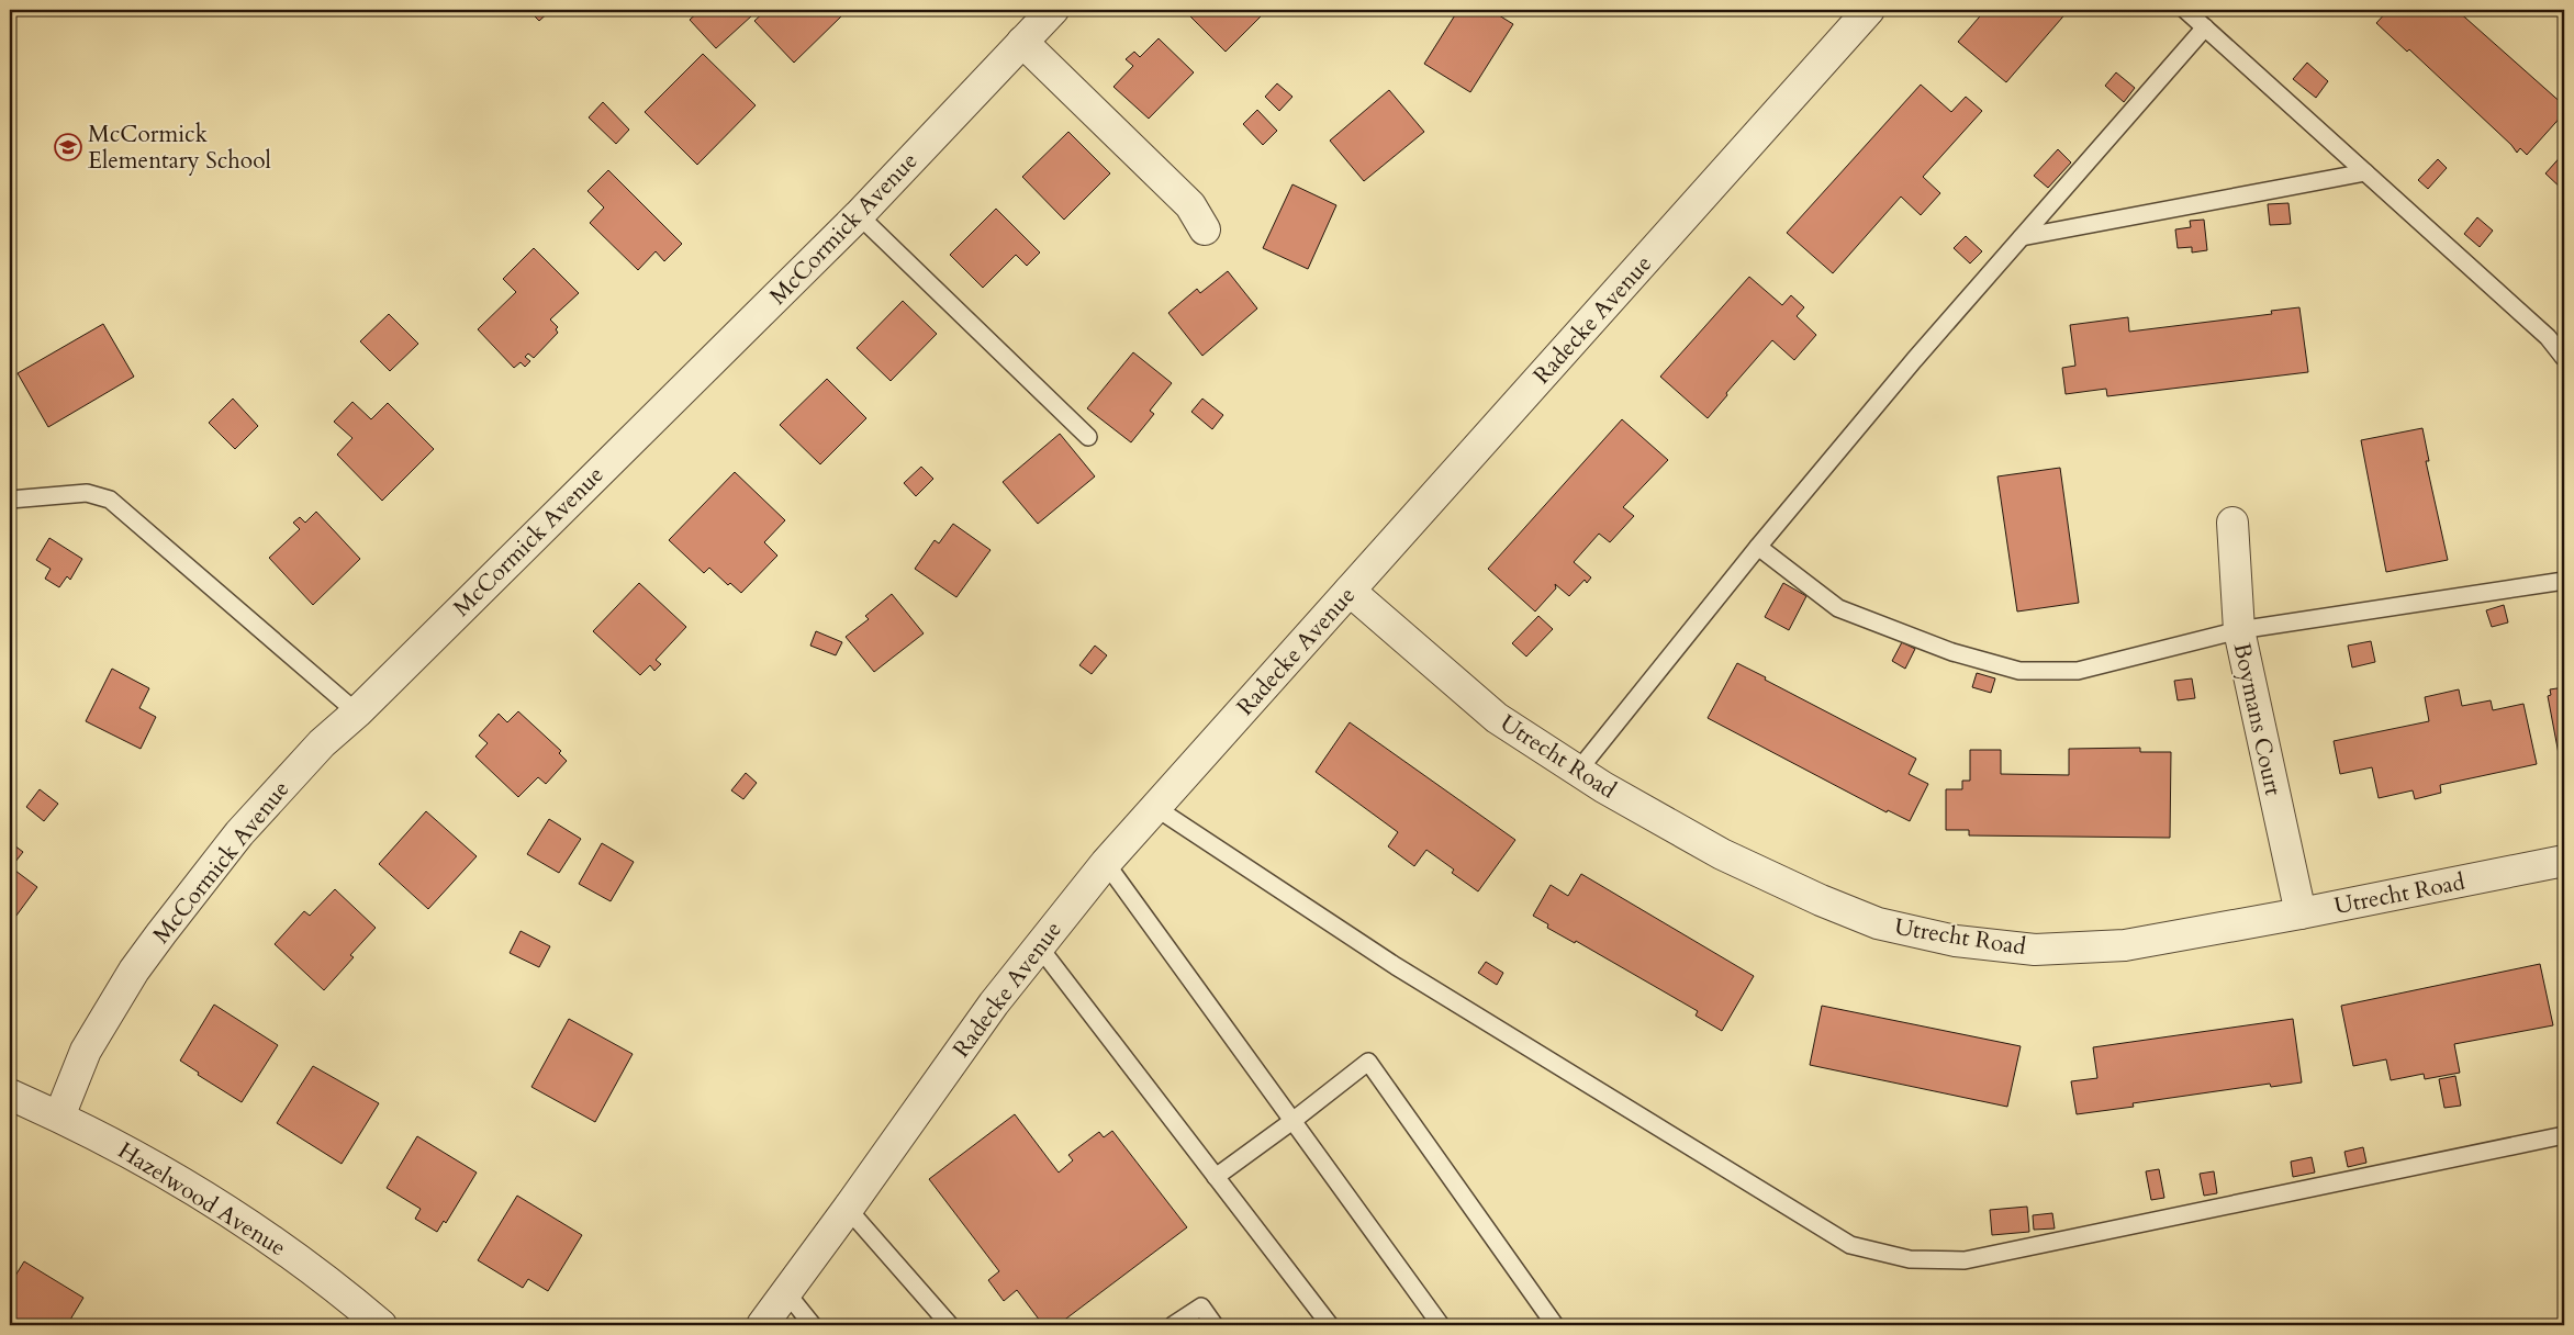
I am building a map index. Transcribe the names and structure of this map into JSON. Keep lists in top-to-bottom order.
{
  "streets": {
    "street": [
      "McCormick Avenue",
      "Radecke Avenue",
      "Boymans Court",
      "Utrecht Road",
      "Hazelwood Avenue"
    ]
  },
  "crossings": [
    ["McCormick Avenue", "Hazelwood Avenue"],
    ["Radecke Avenue", "Utrecht Road"],
    ["Boymans Court", "Utrecht Road"]
  ],
  "places": {
    "school or university": ["McCormick Elementary School"]
  }
}
